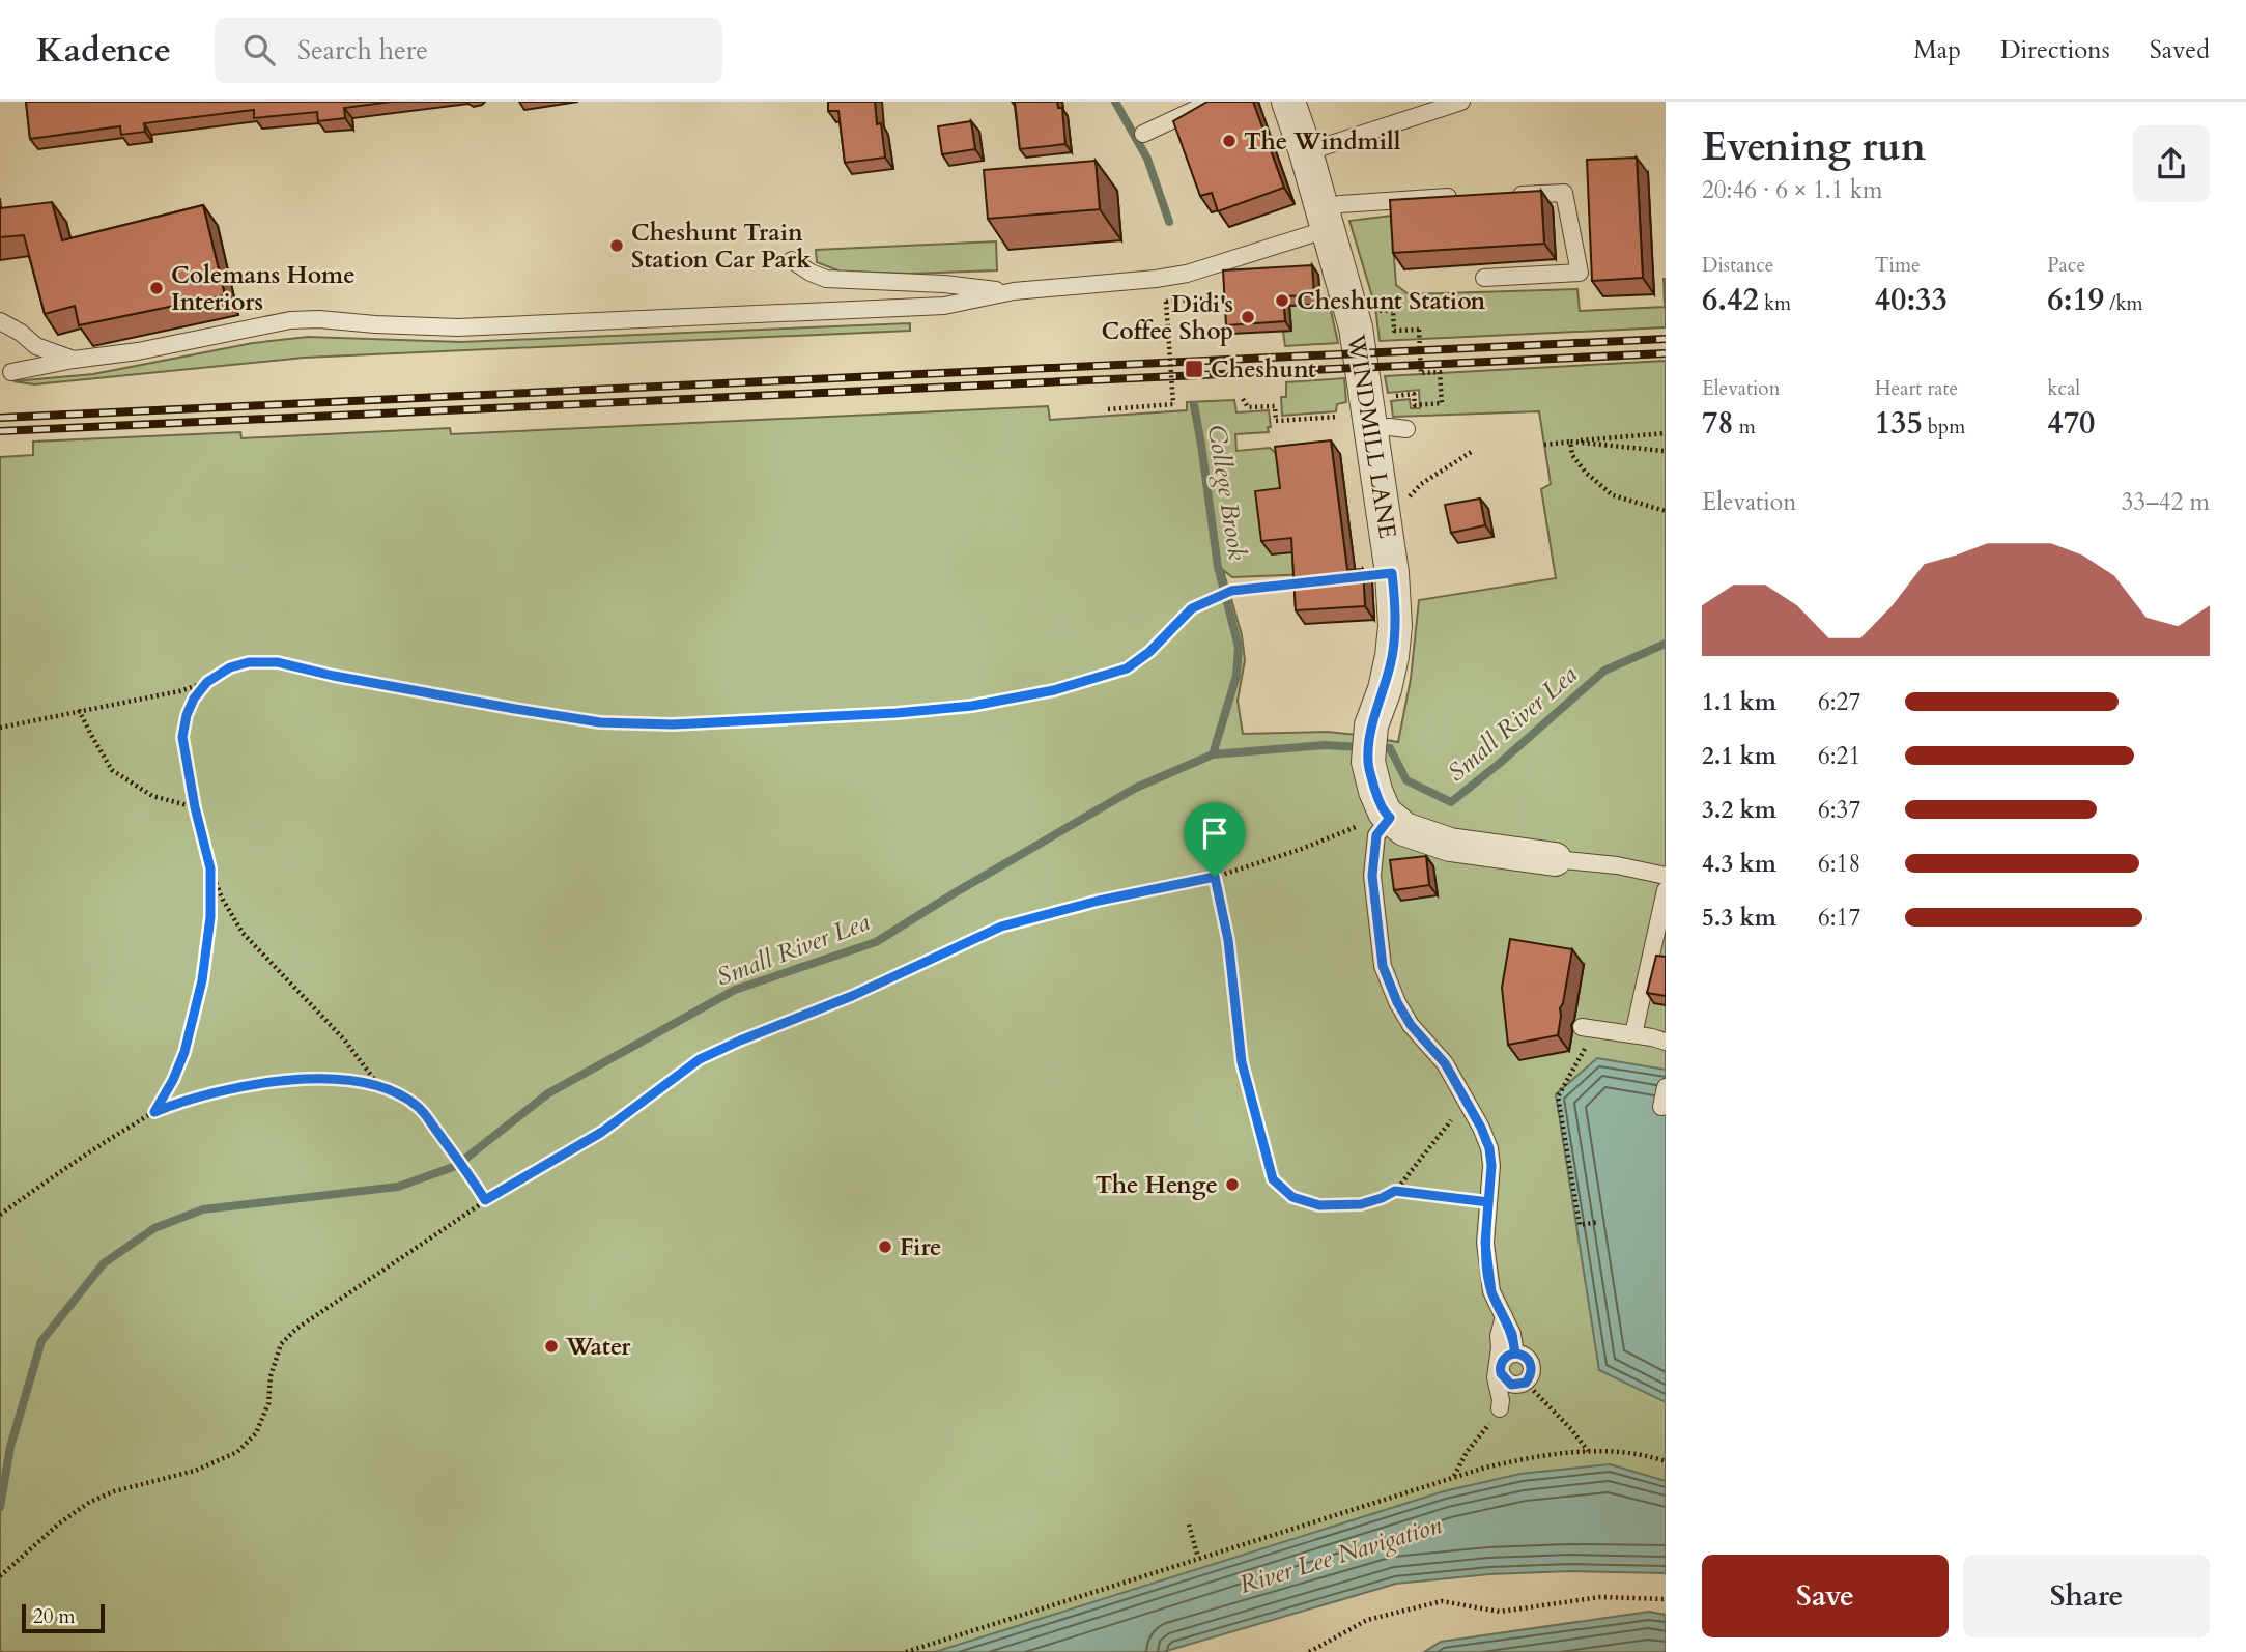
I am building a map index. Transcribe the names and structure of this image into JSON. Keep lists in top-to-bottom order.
{
  "streets": {
    "street": ["WINDMILL LANE"]
  },
  "water": ["College Brook", "Small River Lea", "River Lee Navigation"],
  "places": {
    "other": [
      "The Windmill",
      "Cheshunt Train Station Car Park",
      "Colemans Home Interiors",
      "Cheshunt Station",
      "Didi's Coffee Shop",
      "The Henge",
      "Fire",
      "Water"
    ],
    "transit": ["Cheshunt"]
  },
  "scale_bar": "20 m",
  "page": {
    "header": "Kadence",
    "search": "Search here",
    "nav": ["Map", "Directions", "Saved"],
    "heading": ["Evening run", "20:46 · 6 × 1.1 km"],
    "stats": [
      ["Distance", "6.42 km"],
      ["Time", "40:33"],
      ["Pace", "6:19 /km"],
      ["Elevation", "78 m"],
      ["Heart rate", "135 bpm"],
      ["kcal", "470"]
    ],
    "chart": ["Elevation", "33–42 m"],
    "list": [
      {
        "name": "1.1 km",
        "note": "6:27"
      },
      {
        "name": "2.1 km",
        "note": "6:21"
      },
      {
        "name": "3.2 km",
        "note": "6:37"
      },
      {
        "name": "4.3 km",
        "note": "6:18"
      },
      {
        "name": "5.3 km",
        "note": "6:17"
      }
    ],
    "buttons": ["Save", "Share"],
    "scale": "20 m"
  }
}
